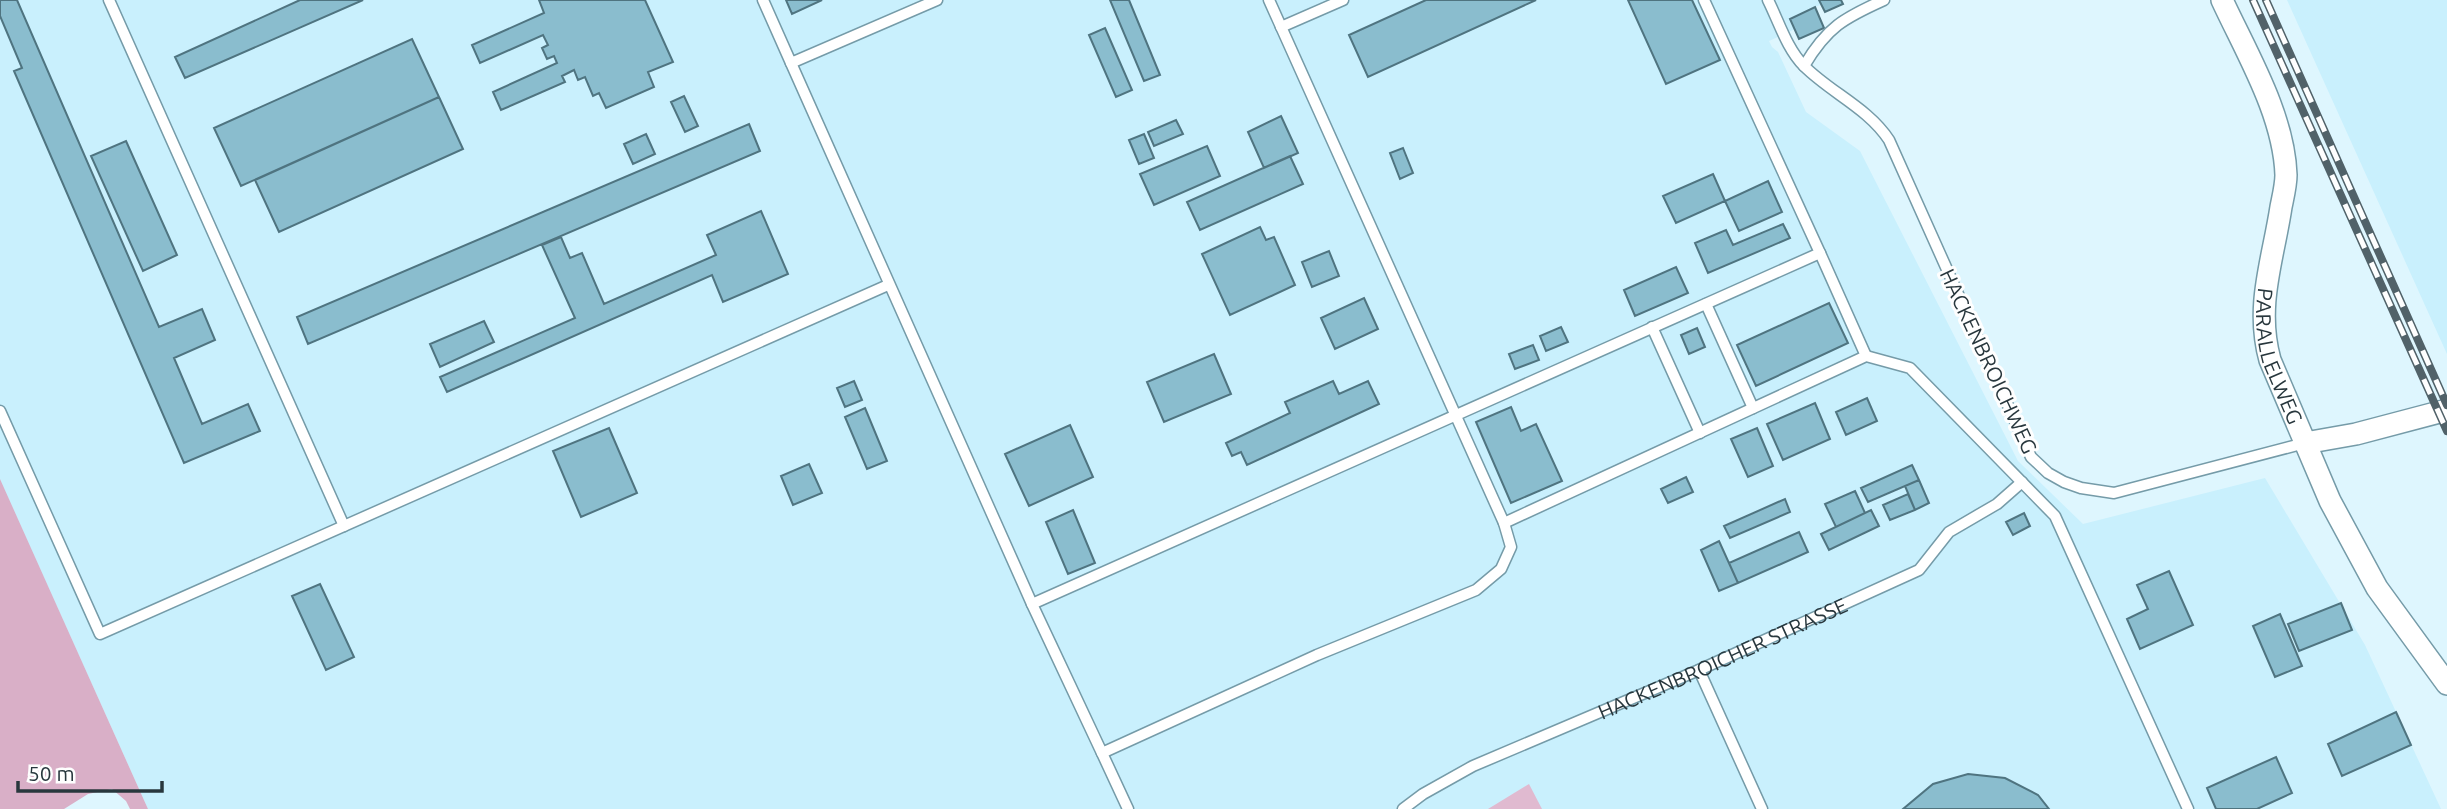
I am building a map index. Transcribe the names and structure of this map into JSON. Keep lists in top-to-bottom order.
{
  "streets": {
    "street": ["PARALLELWEG"],
    "lane": ["HACKENBROICHWEG", "HACKENBROICHER STRASSE"]
  },
  "crossings": [
    ["PARALLELWEG", "HACKENBROICHWEG"]
  ],
  "scale_bar": "50 m"
}
